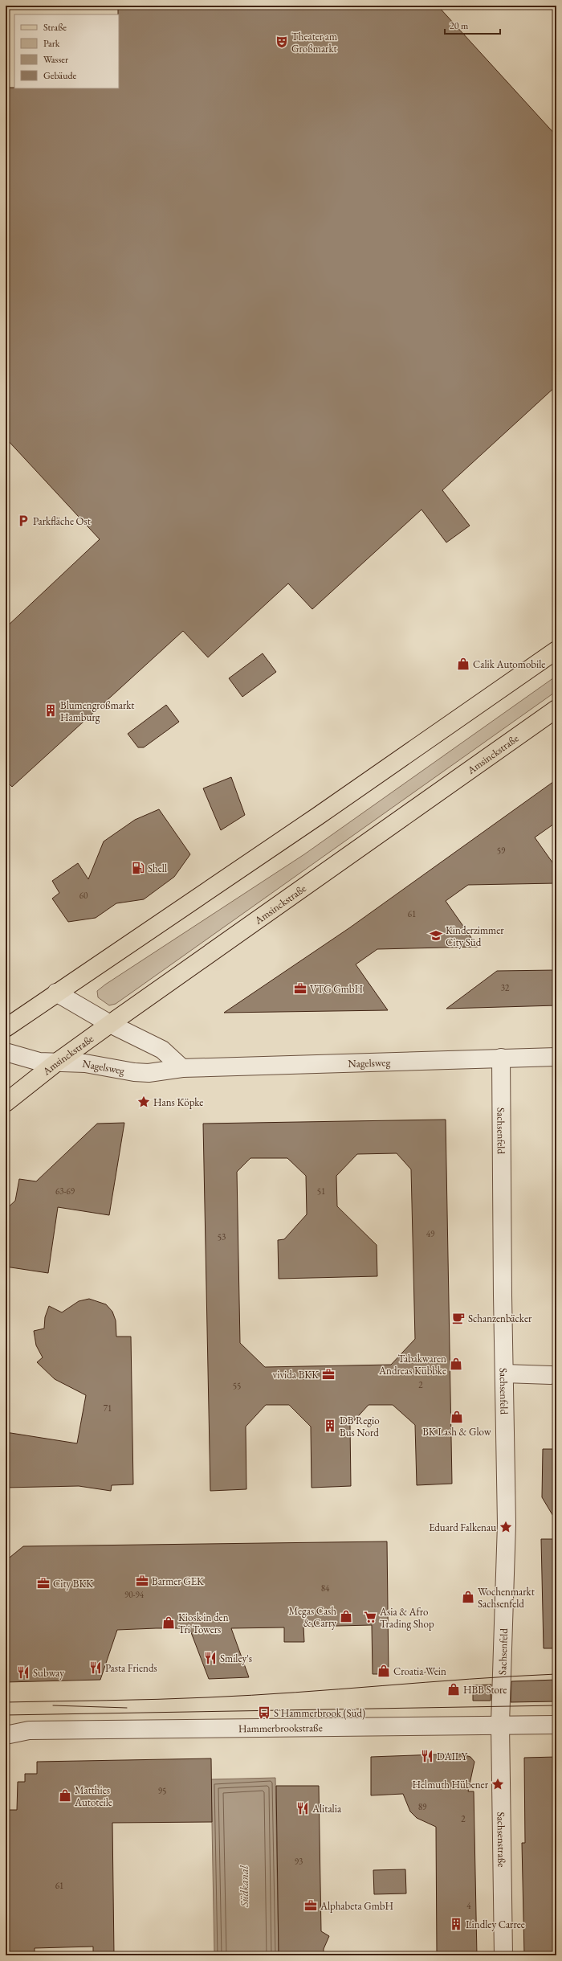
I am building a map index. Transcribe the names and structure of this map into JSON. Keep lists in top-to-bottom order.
{
  "streets": {
    "main road": ["Amsinckstraße"],
    "street": [
      "Nagelsweg",
      "Sachsenfeld",
      "Hammerbrookstraße",
      "Sachsenstraße"
    ]
  },
  "crossings": [
    ["Amsinckstraße", "Nagelsweg"],
    ["Nagelsweg", "Sachsenfeld"],
    ["Sachsenfeld", "Hammerbrookstraße"],
    ["Sachsenfeld", "Sachsenstraße"],
    ["Hammerbrookstraße", "Sachsenstraße"]
  ],
  "water": ["Südkanal"],
  "places": {
    "theatre": ["Theater am Großmarkt"],
    "parking": ["Parkfläche Ost"],
    "shop": [
      "Calik Automobile",
      "Tabakwaren Andreas Kübbke",
      "BK Lash & Glow",
      "Wochenmarkt Sachsenfeld",
      "Megas Cash & Carry",
      "Kiosk in den Tri Towers",
      "Croatia-Wein",
      "HBB Store",
      "Matthies Autoteile"
    ],
    "building": ["Blumengroßmarkt Hamburg", "DB Regio Bus Nord", "Lindley Carree"],
    "fuel station": ["Shell"],
    "school or university": ["Kinderzimmer City Süd"],
    "office": [
      "VTG GmbH",
      "vivida BKK",
      "Barmer GEK",
      "City BKK",
      "Alphabeta GmbH"
    ],
    "place": ["Hans Köpke", "Eduard Falkenau", "Helmuth Hübener"],
    "cafe": ["Schanzenbäcker"],
    "supermarket": ["Asia & Afro Trading Shop"],
    "restaurant": [
      "Smiley's",
      "Pasta Friends",
      "Subway",
      "DAILY",
      "Alitalia"
    ],
    "bus stop": ["S Hammerbrook (Süd)"]
  },
  "house_numbers": [
    "59",
    "60",
    "61",
    "32",
    "63-69",
    "51",
    "49",
    "53",
    "2",
    "55",
    "71",
    "84",
    "90-94",
    "95",
    "89",
    "2",
    "93",
    "61",
    "4"
  ],
  "legend": [
    "Straße",
    "Park",
    "Wasser",
    "Gebäude"
  ],
  "scale_bar": "20 m"
}
